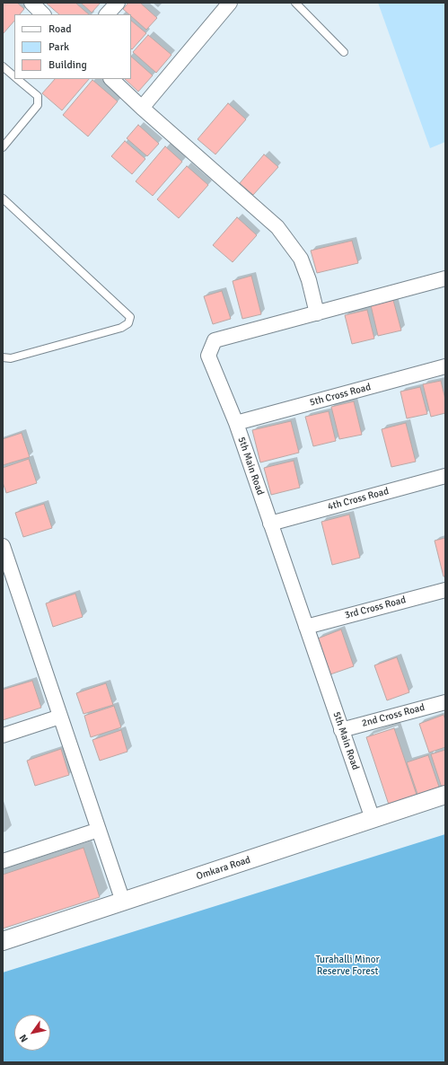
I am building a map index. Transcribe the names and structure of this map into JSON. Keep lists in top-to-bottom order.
{
  "streets": {
    "street": [
      "5th Cross Road",
      "5th Main Road",
      "4th Cross Road",
      "3rd Cross Road",
      "2nd Cross Road",
      "Omkara Road"
    ]
  },
  "crossings": [
    ["5th Cross Road", "5th Main Road"],
    ["5th Main Road", "4th Cross Road"],
    ["5th Main Road", "3rd Cross Road"],
    ["5th Main Road", "2nd Cross Road"],
    ["5th Main Road", "Omkara Road"]
  ],
  "parks": ["Turahalli Minor Reserve Forest"],
  "legend": ["Road", "Park", "Building"],
  "north": "bottom left"
}
